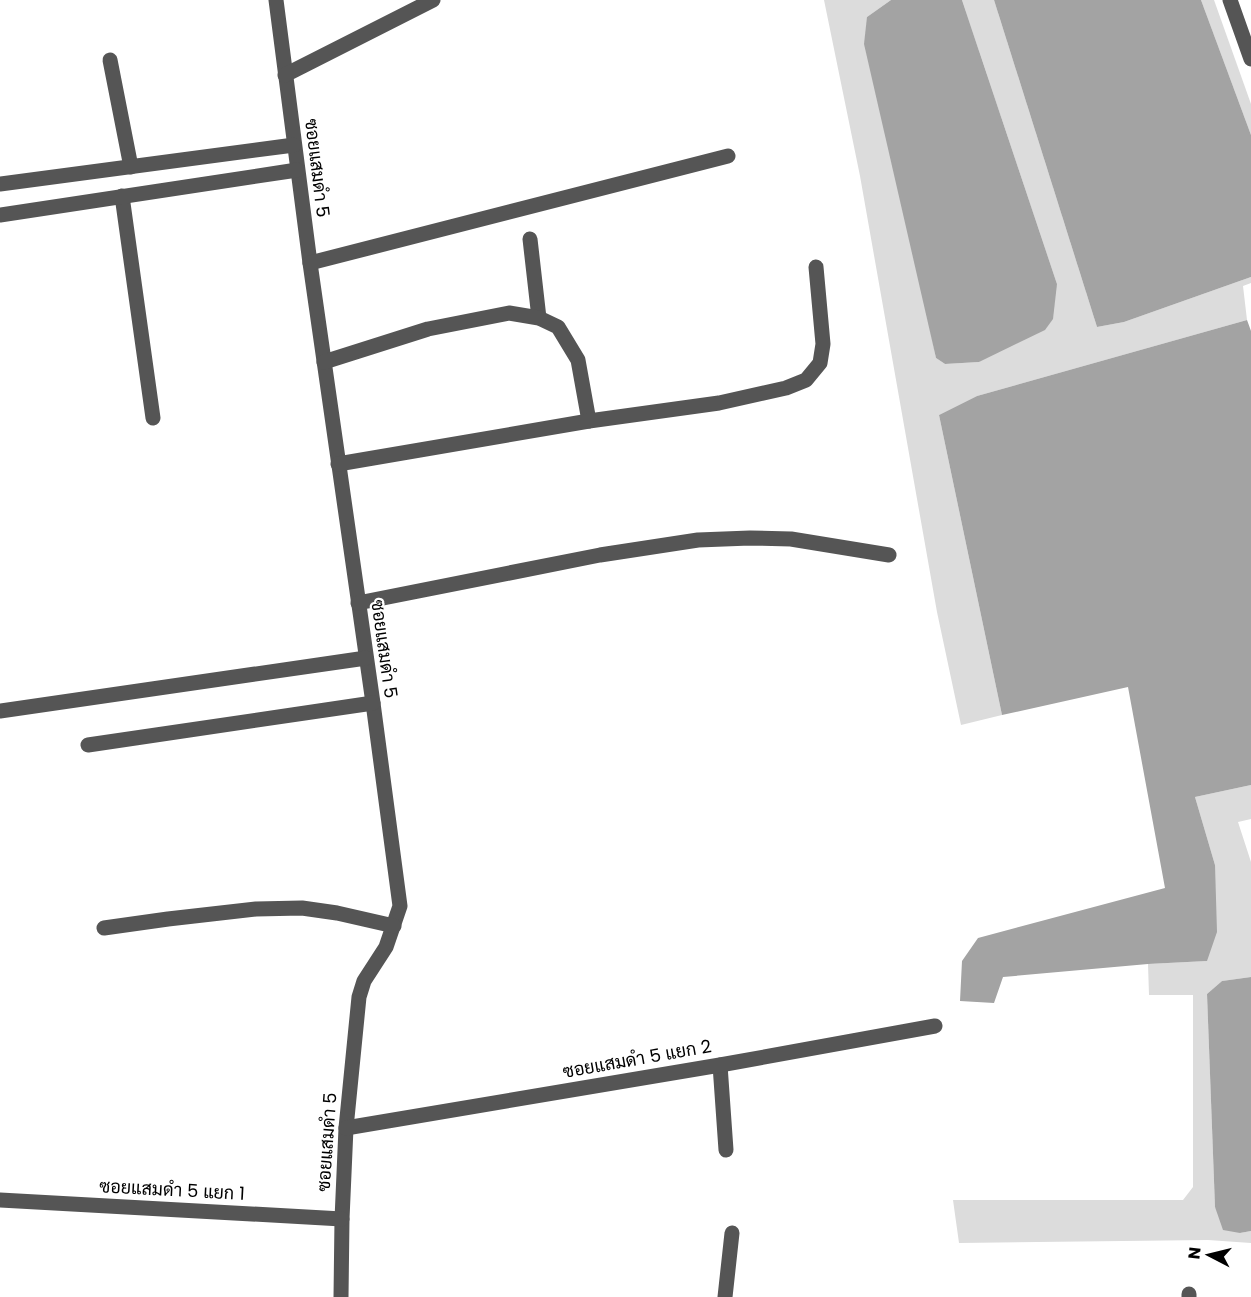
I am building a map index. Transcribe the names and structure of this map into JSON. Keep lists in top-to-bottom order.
{
  "streets": {
    "street": ["ซอยแสมดำ 5", "ซอยแสมดำ 5 แยก 2", "ซอยแสมดำ 5 แยก 1"]
  },
  "crossings": [
    ["ซอยแสมดำ 5", "ซอยแสมดำ 5 แยก 2"],
    ["ซอยแสมดำ 5", "ซอยแสมดำ 5 แยก 1"]
  ],
  "north": "left"
}
